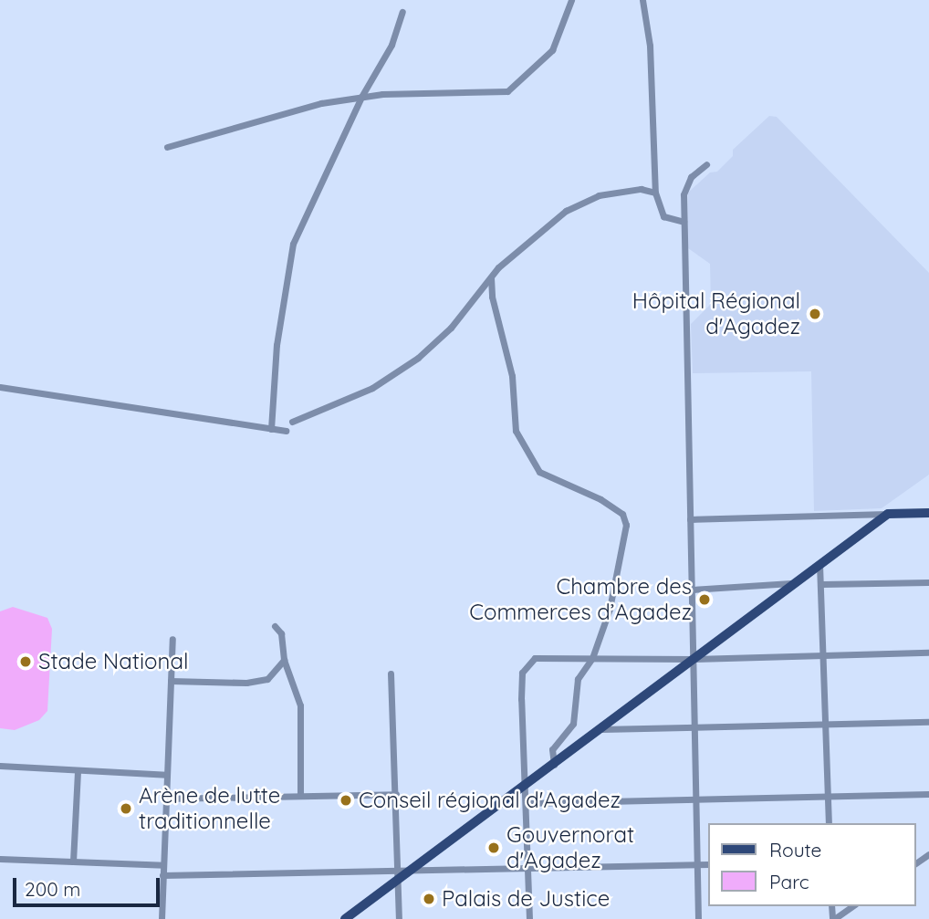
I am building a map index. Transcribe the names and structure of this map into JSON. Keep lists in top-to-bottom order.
{
  "places": [
    "Hôpital Régional d'Agadez",
    "Chambre des Commerces d’Agadez",
    "Stade National",
    "Conseil régional d'Agadez",
    "Arène de lutte traditionnelle",
    "Gouvernorat d'Agadez",
    "Palais de Justice"
  ],
  "legend": ["Route", "Parc"],
  "scale_bar": "200 m"
}
